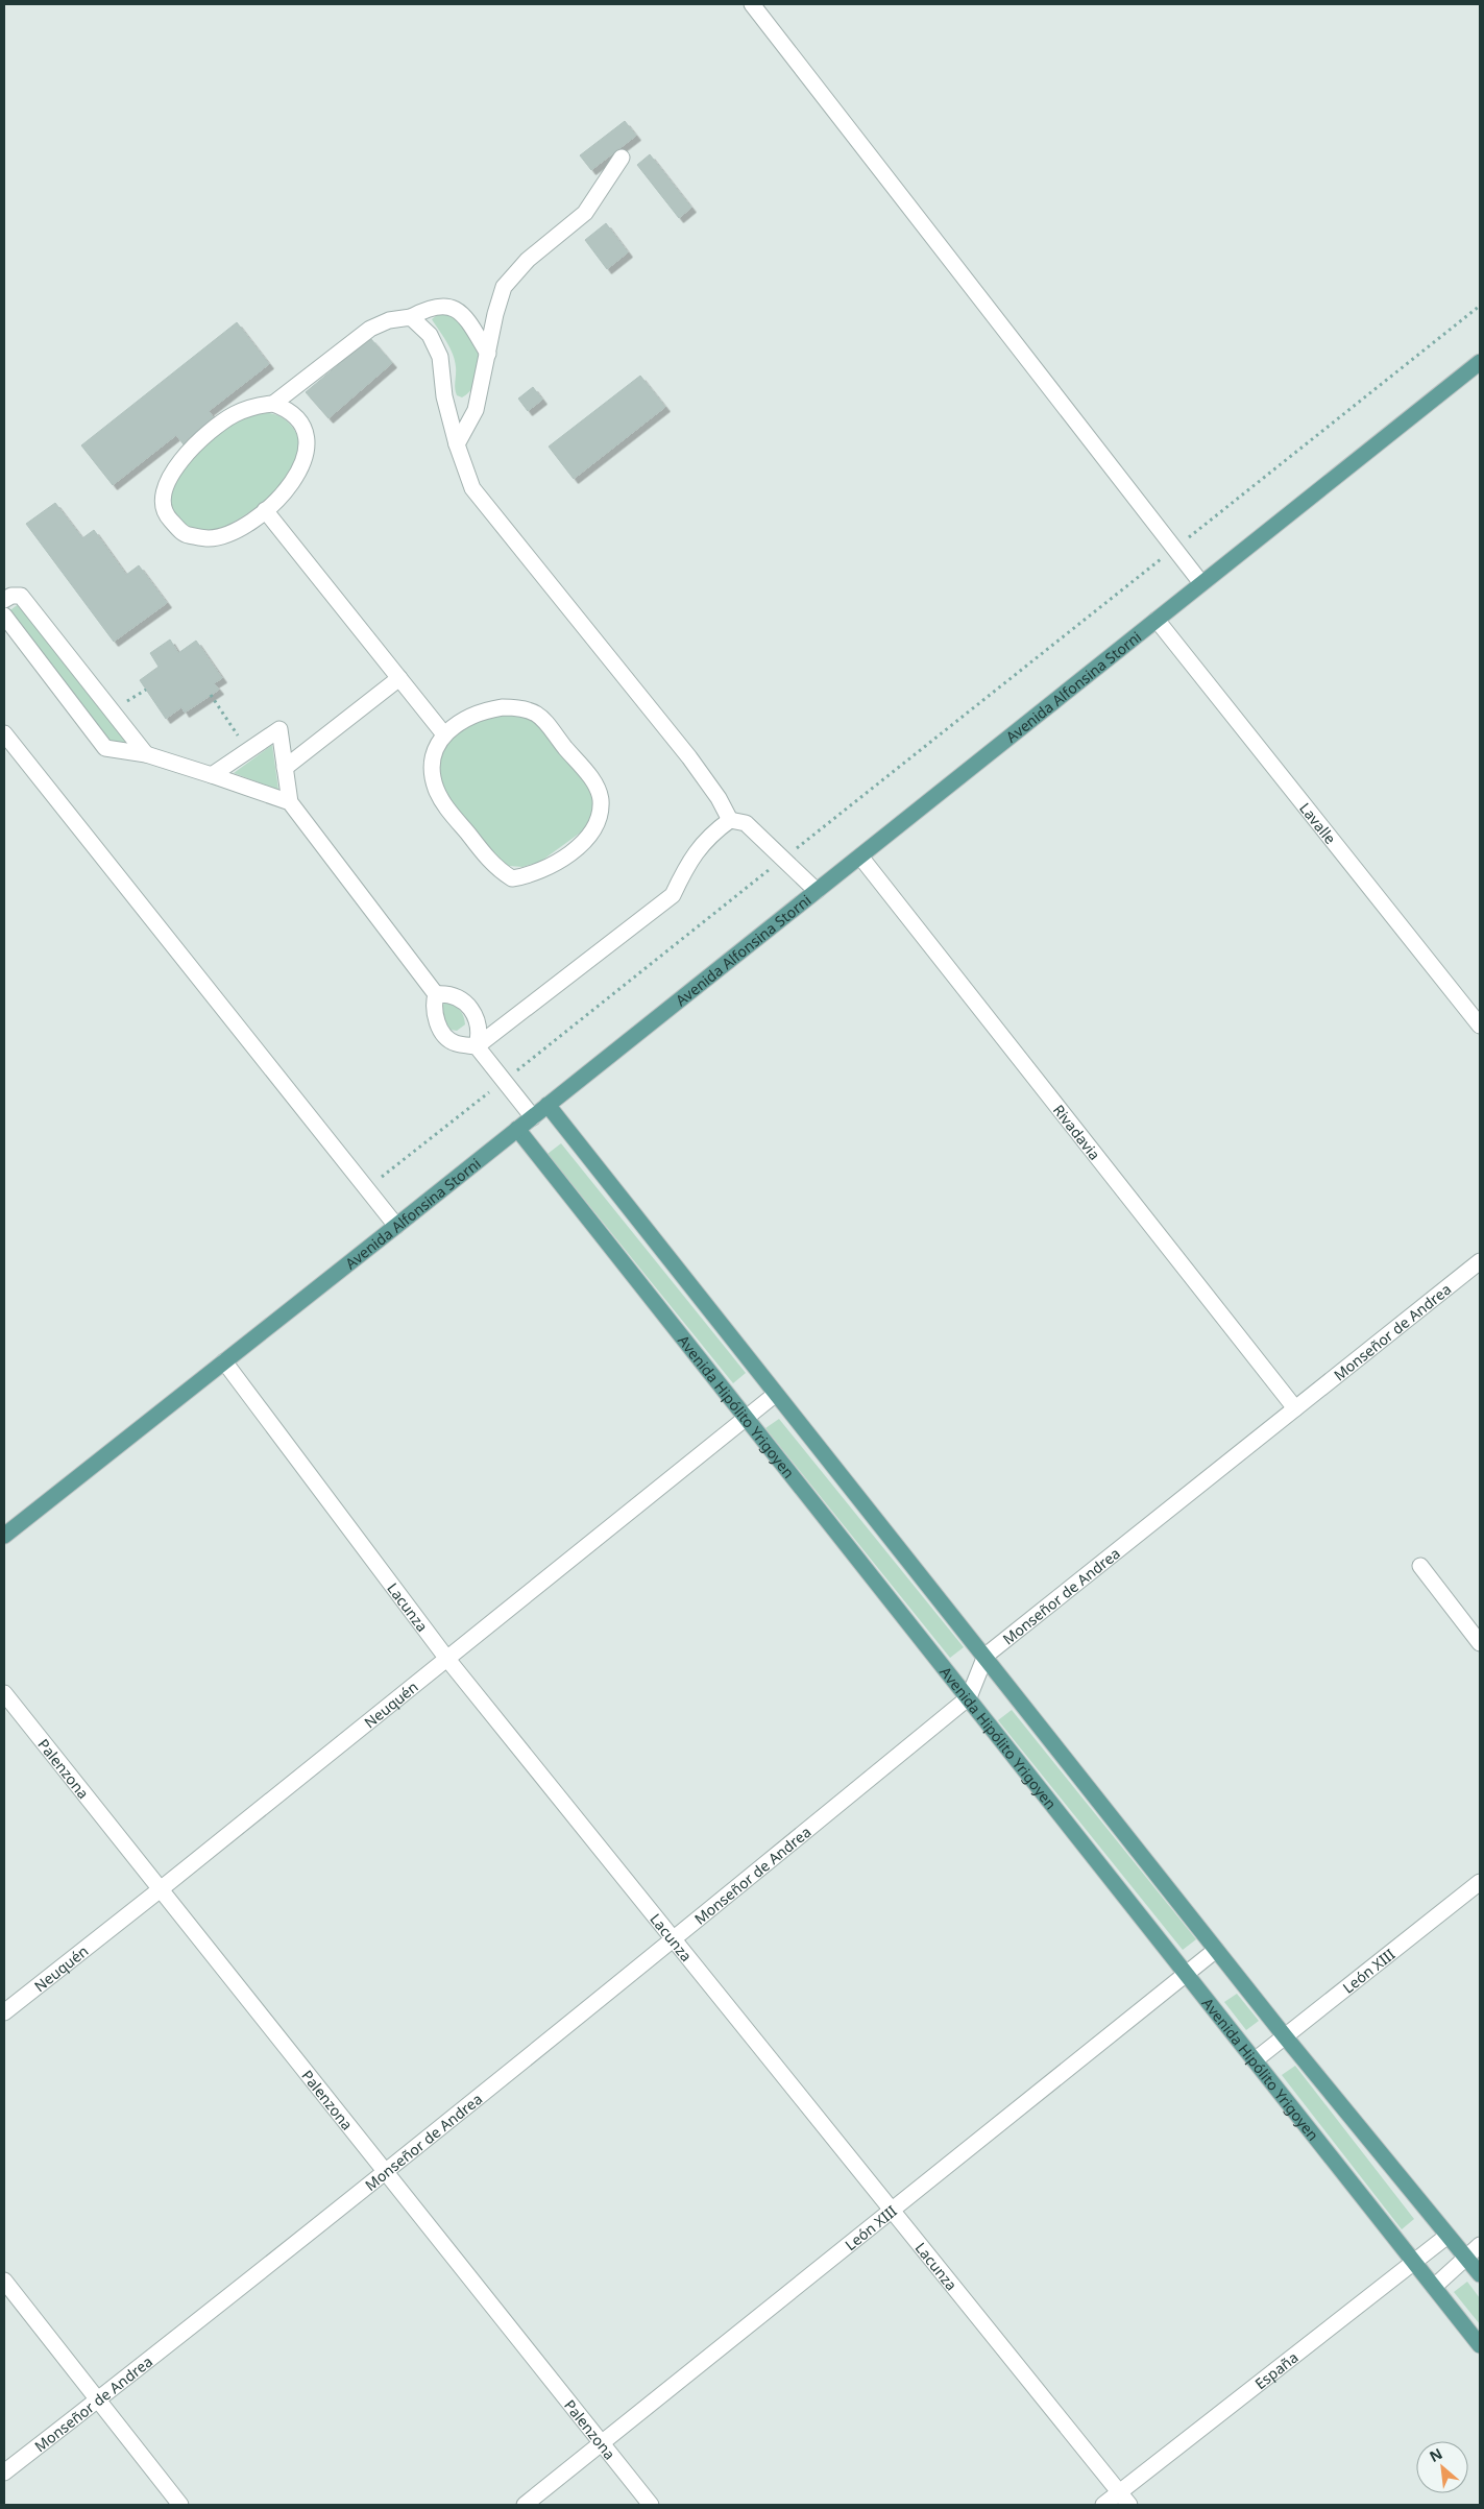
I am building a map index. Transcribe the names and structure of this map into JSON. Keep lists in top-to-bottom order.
{
  "streets": {
    "main road": ["Avenida Alfonsina Storni", "Avenida Hipólito Yrigoyen"],
    "street": [
      "Lavalle",
      "Rivadavia",
      "Monseñor de Andrea",
      "Lacunza",
      "Neuquén",
      "Palenzona",
      "León XIII",
      "España"
    ]
  },
  "crossings": [
    ["Avenida Alfonsina Storni", "Lavalle"],
    ["Avenida Alfonsina Storni", "Rivadavia"],
    ["Avenida Alfonsina Storni", "Avenida Hipólito Yrigoyen"],
    ["Avenida Alfonsina Storni", "Lacunza"],
    ["Rivadavia", "Monseñor de Andrea"],
    ["Monseñor de Andrea", "Avenida Hipólito Yrigoyen"],
    ["Monseñor de Andrea", "Lacunza"],
    ["Monseñor de Andrea", "Palenzona"],
    ["Avenida Hipólito Yrigoyen", "Neuquén"],
    ["Avenida Hipólito Yrigoyen", "León XIII"],
    ["Avenida Hipólito Yrigoyen", "España"],
    ["Lacunza", "Neuquén"],
    ["Lacunza", "León XIII"],
    ["Lacunza", "España"],
    ["Neuquén", "Palenzona"],
    ["Palenzona", "León XIII"]
  ],
  "north": "top left"
}
